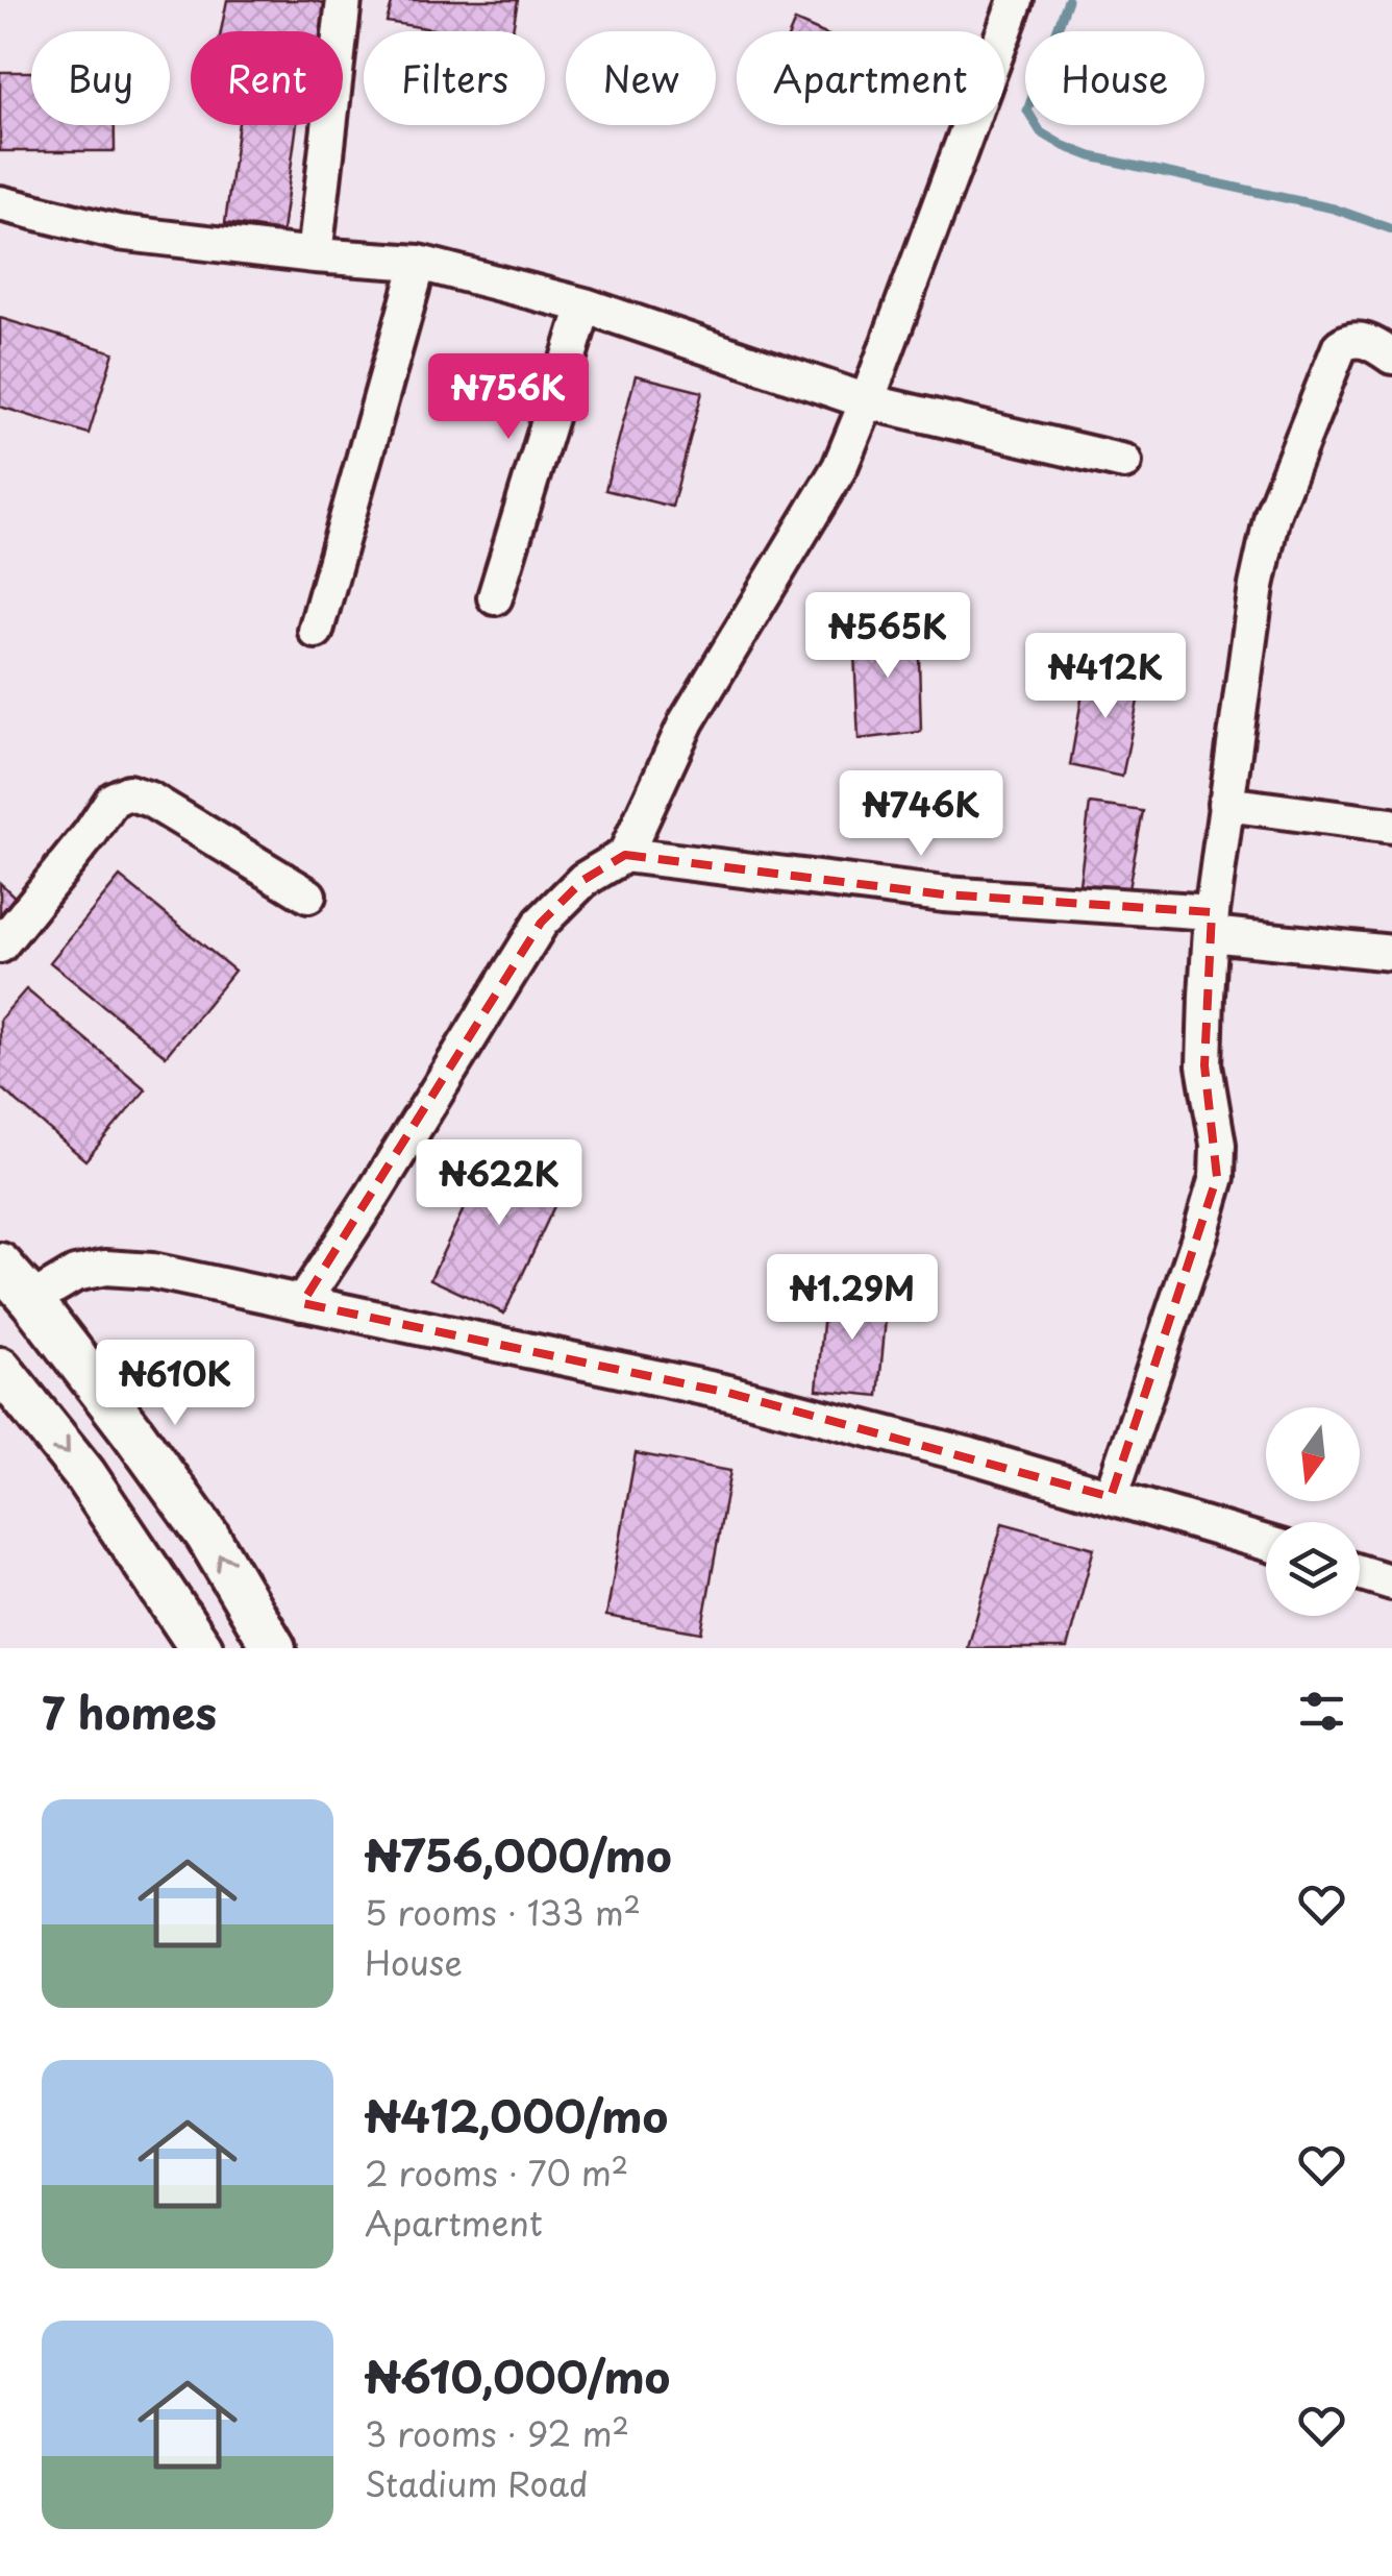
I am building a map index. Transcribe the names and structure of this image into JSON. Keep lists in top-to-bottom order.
{
  "north": "bottom",
  "page": {
    "chip": [
      "Buy",
      "Rent",
      "Filters",
      "New",
      "Apartment",
      "House"
    ],
    "price": [
      "₦756K",
      "₦565K",
      "₦412K",
      "₦746K",
      "₦622K",
      "₦1.29M",
      "₦610K"
    ],
    "heading": "7 homes",
    "list": [
      {
        "name": "₦756,000/mo",
        "note": "5 rooms · 133 m² · House"
      },
      {
        "name": "₦412,000/mo",
        "note": "2 rooms · 70 m² · Apartment"
      },
      {
        "name": "₦610,000/mo",
        "note": "3 rooms · 92 m² · Stadium Road"
      }
    ]
  }
}
